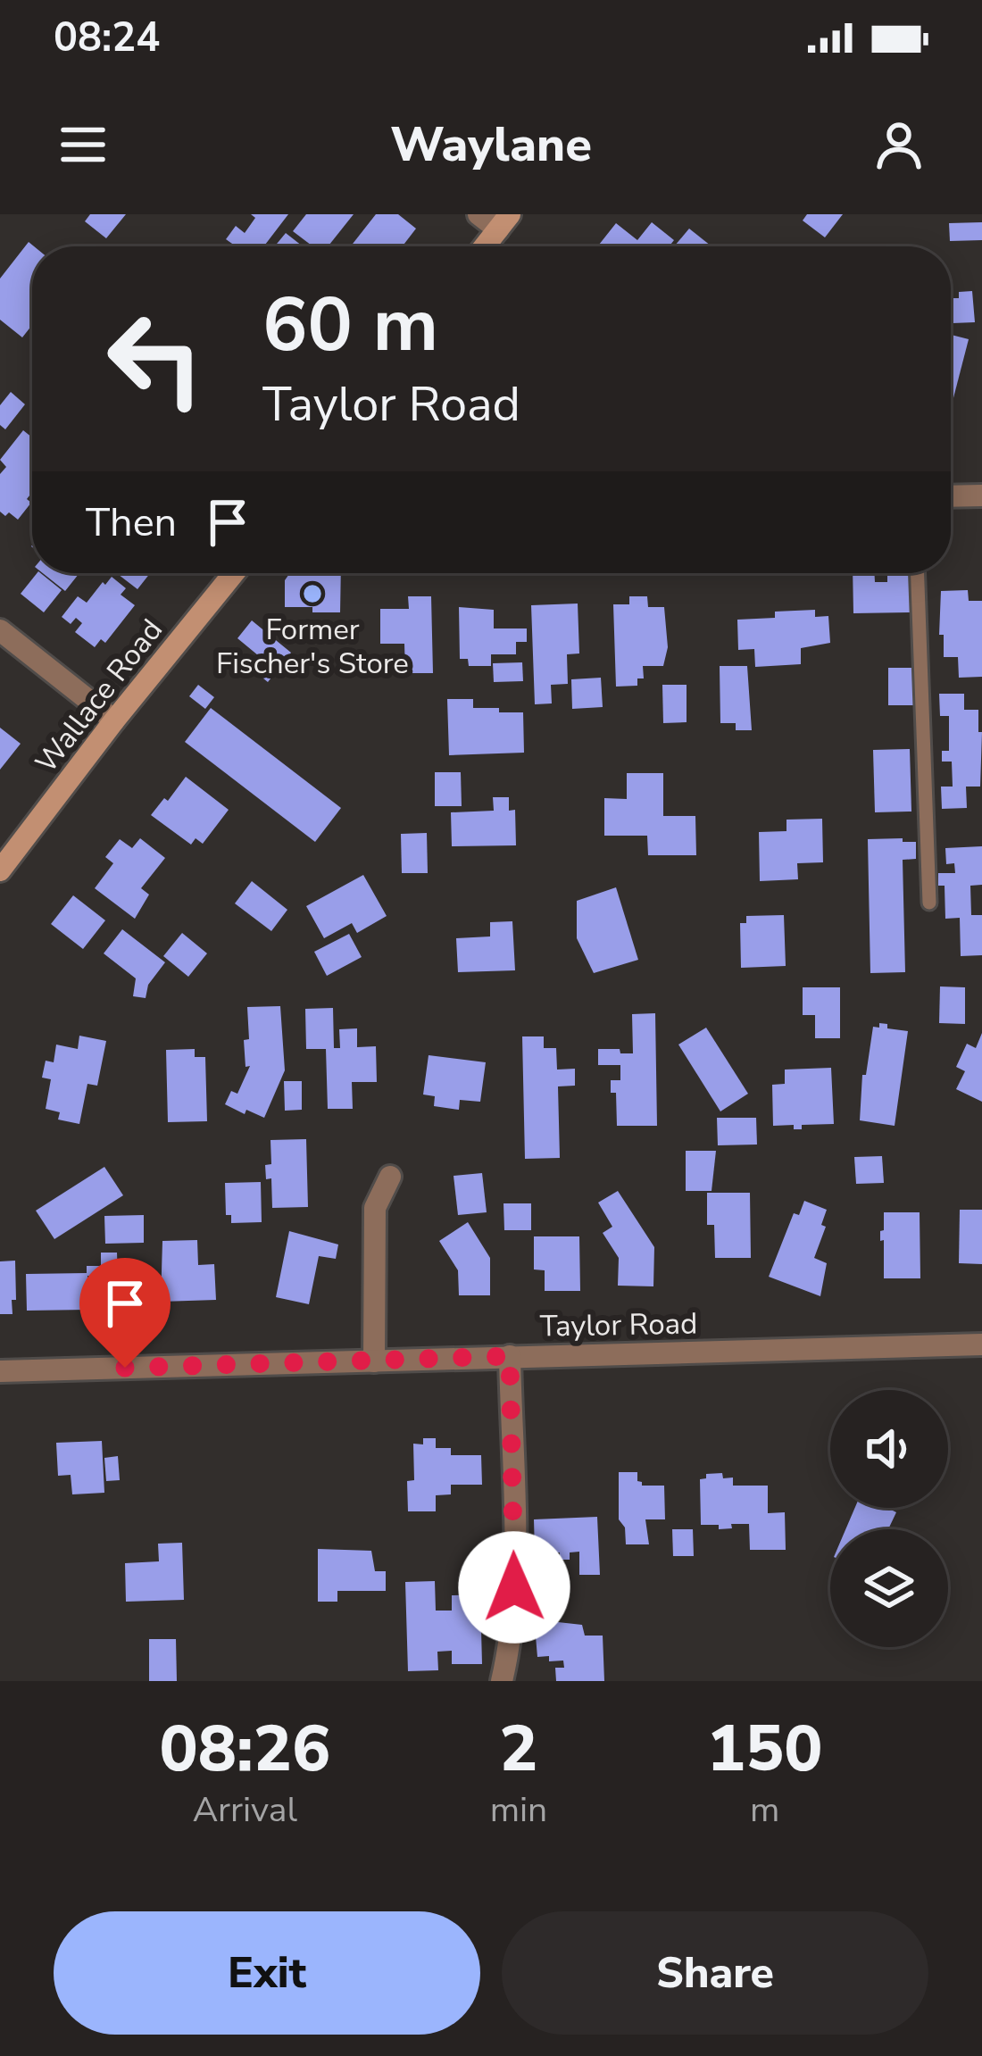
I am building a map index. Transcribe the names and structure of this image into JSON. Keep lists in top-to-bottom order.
{
  "streets": {
    "street": ["Wallace Road", "Taylor Road"]
  },
  "places": ["Former Fischer's Store"],
  "page": {
    "status": "08:24",
    "header": "Waylane",
    "turn": ["60 m", "Taylor Road"],
    "then": "Then",
    "eta": [
      "08:26",
      "Arrival",
      "2",
      "min",
      "150",
      "m"
    ],
    "buttons": ["Exit", "Share"]
  }
}
